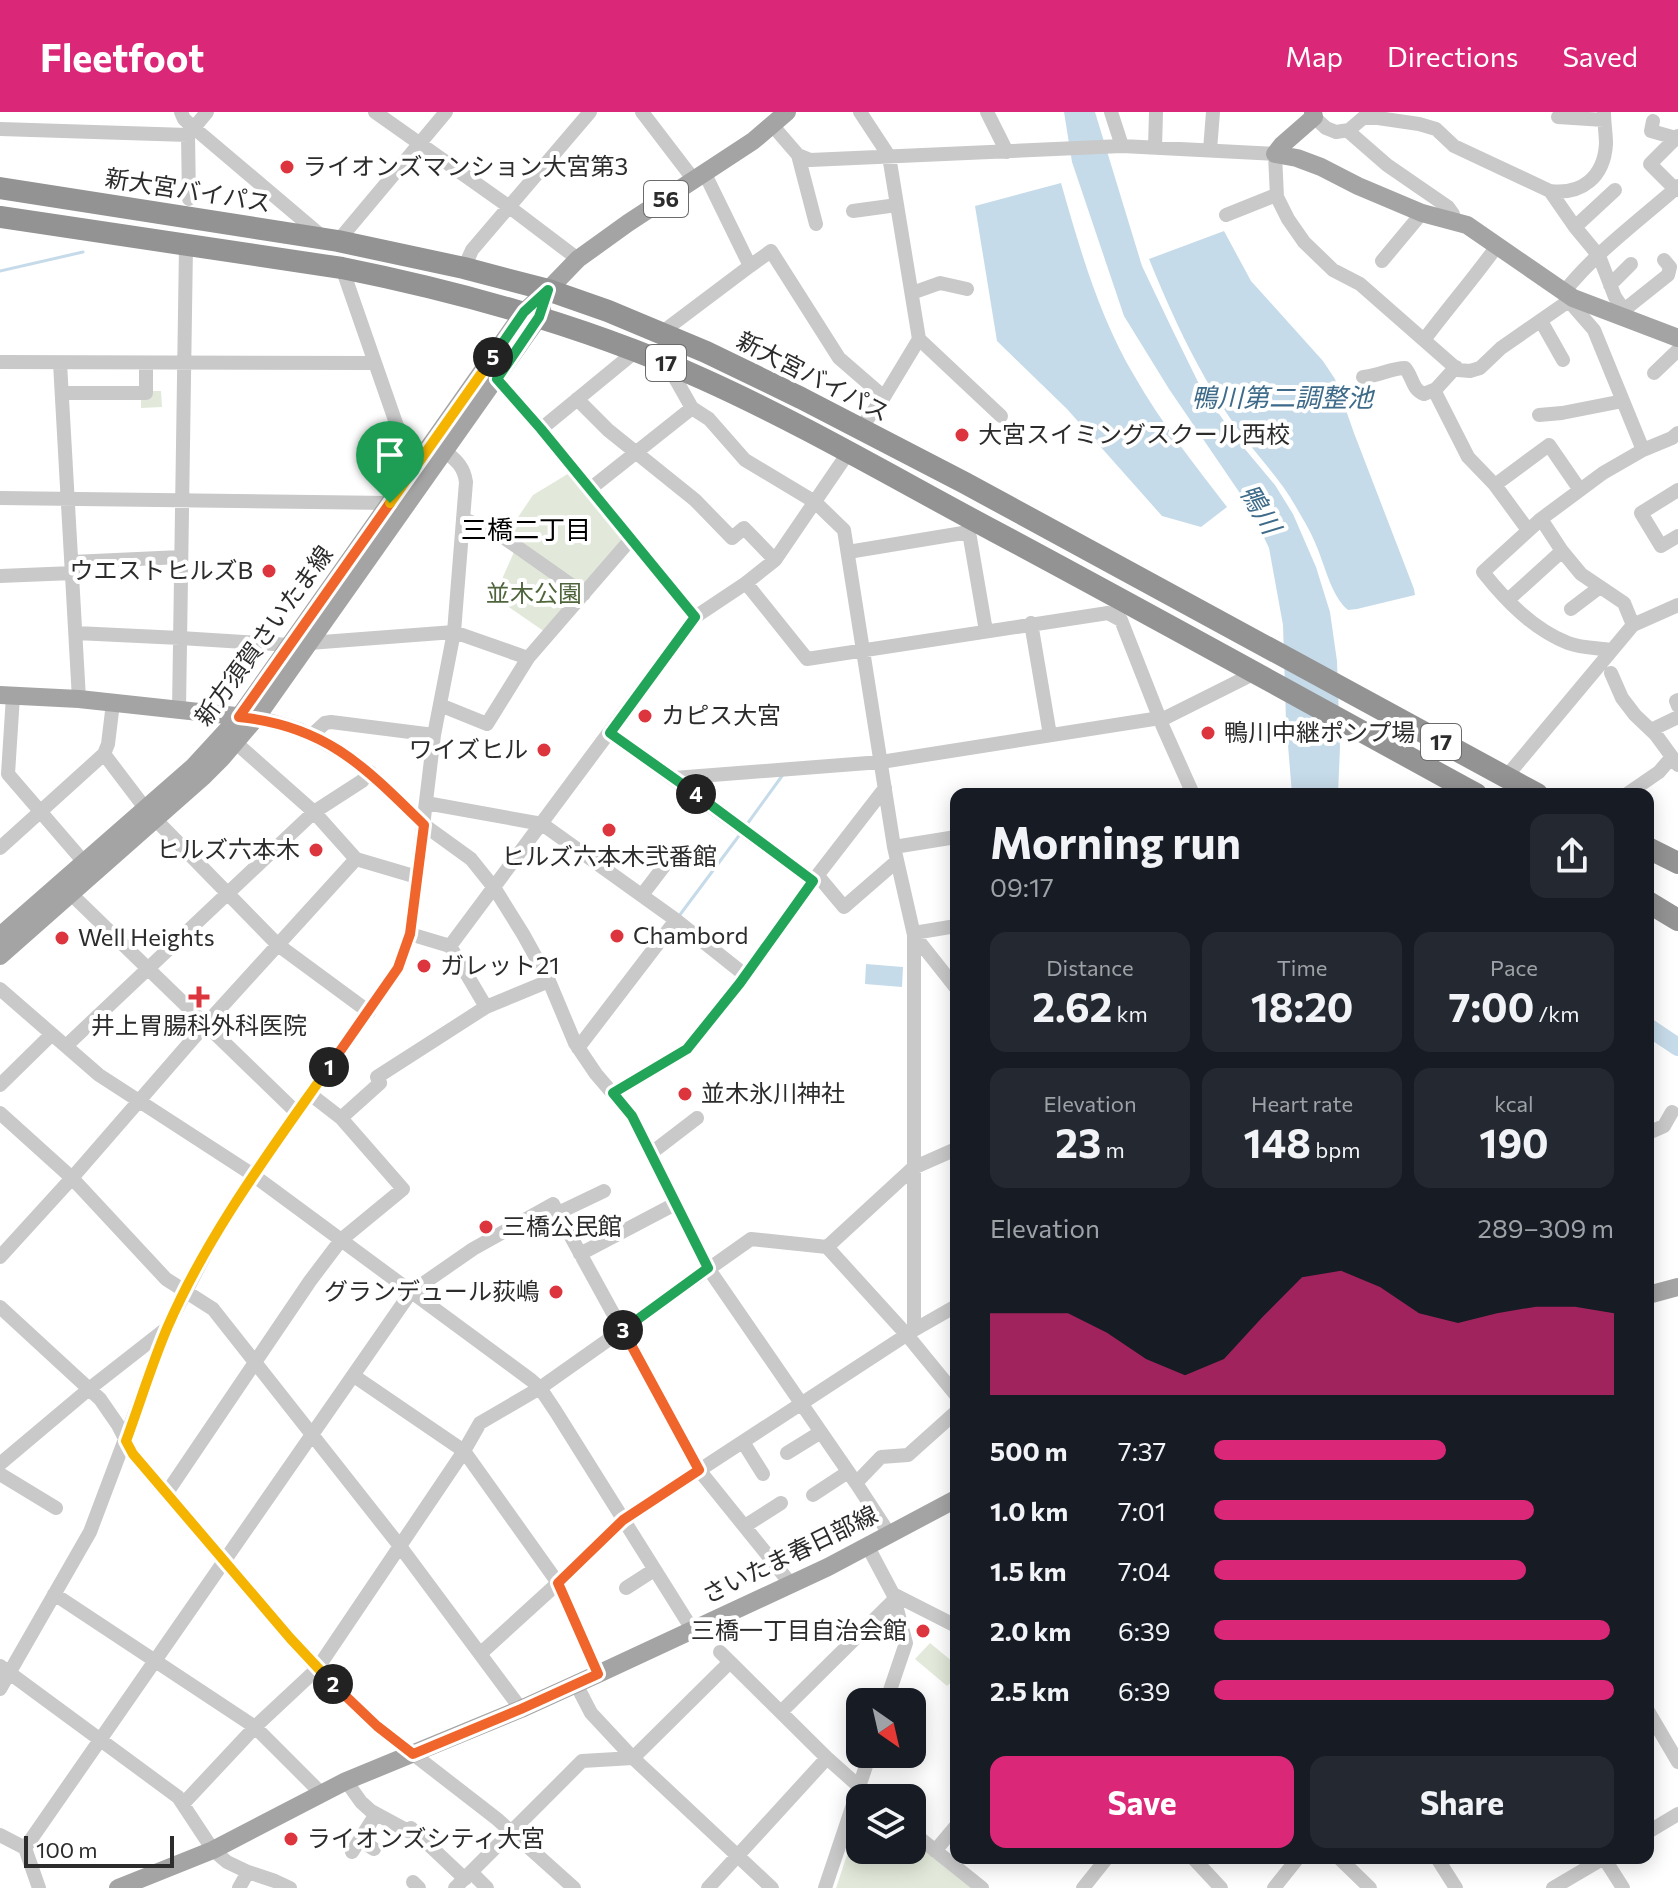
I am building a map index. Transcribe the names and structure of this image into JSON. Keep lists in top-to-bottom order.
{
  "streets": {
    "highway": ["新大宮バイパス", "17"],
    "main road": ["56", "新方須賀さいたま線", "さいたま春日部線"]
  },
  "crossings": [
    ["新大宮バイパス", "56"],
    ["新大宮バイパス", "新方須賀さいたま線"],
    ["56", "新方須賀さいたま線"],
    ["17", "新方須賀さいたま線"]
  ],
  "districts": ["三橋二丁目"],
  "water": ["鴨川第二調整池", "鴨川"],
  "parks": ["並木公園"],
  "places": {
    "other": [
      "ライオンズマンション大宮第3",
      "大宮スイミングスクール西校",
      "ウエストヒルズB",
      "カピス大宮",
      "鴨川中継ポンプ場",
      "ワイズヒル",
      "ヒルズ六本木弐番館",
      "ヒルズ六本木",
      "Chambord",
      "Well Heights",
      "ガレット21",
      "並木氷川神社",
      "三橋公民館",
      "グランデュール荻嶋",
      "三橋一丁目自治会館",
      "ライオンズシティ大宮"
    ],
    "health": ["井上胃腸科外科医院"]
  },
  "scale_bar": "100 m",
  "north": "bottom right",
  "page": {
    "header": "Fleetfoot",
    "nav": ["Map", "Directions", "Saved"],
    "pins": [
      "5",
      "4",
      "1",
      "3",
      "2"
    ],
    "heading": ["Morning run", "09:17"],
    "stats": [
      ["Distance", "2.62 km"],
      ["Time", "18:20"],
      ["Pace", "7:00 /km"],
      ["Elevation", "23 m"],
      ["Heart rate", "148 bpm"],
      ["kcal", "190"]
    ],
    "chart": ["Elevation", "289–309 m"],
    "list": [
      {
        "name": "500 m",
        "note": "7:37"
      },
      {
        "name": "1.0 km",
        "note": "7:01"
      },
      {
        "name": "1.5 km",
        "note": "7:04"
      },
      {
        "name": "2.0 km",
        "note": "6:39"
      },
      {
        "name": "2.5 km",
        "note": "6:39"
      }
    ],
    "buttons": ["Save", "Share"],
    "scale": "100 m"
  }
}
